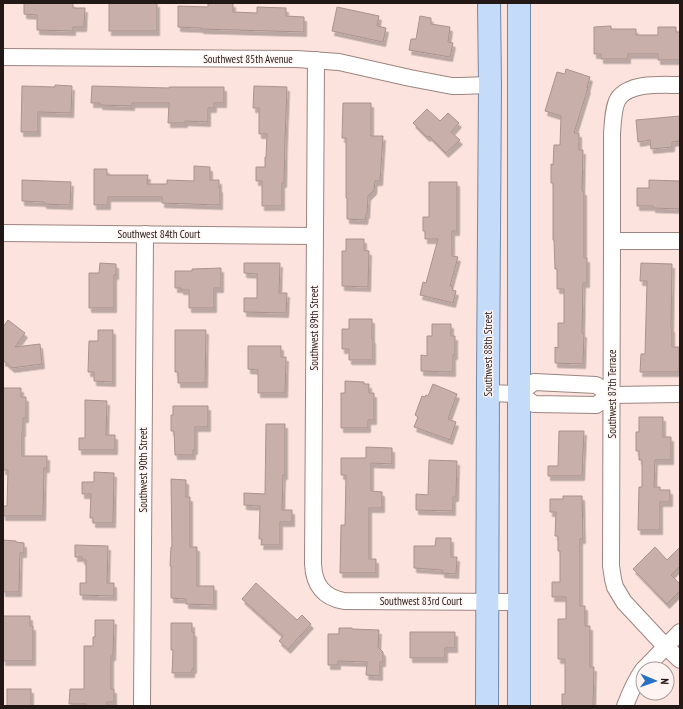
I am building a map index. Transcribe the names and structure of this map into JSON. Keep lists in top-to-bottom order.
{
  "streets": {
    "main road": ["Southwest 88th Street"],
    "street": [
      "Southwest 85th Avenue",
      "Southwest 84th Court",
      "Southwest 89th Street",
      "Southwest 87th Terrace",
      "Southwest 90th Street",
      "Southwest 83rd Court"
    ]
  },
  "crossings": [
    ["Southwest 85th Avenue", "Southwest 89th Street"],
    ["Southwest 85th Avenue", "Southwest 88th Street"],
    ["Southwest 84th Court", "Southwest 89th Street"],
    ["Southwest 84th Court", "Southwest 90th Street"],
    ["Southwest 89th Street", "Southwest 83rd Court"],
    ["Southwest 88th Street", "Southwest 83rd Court"]
  ],
  "north": "right"
}
